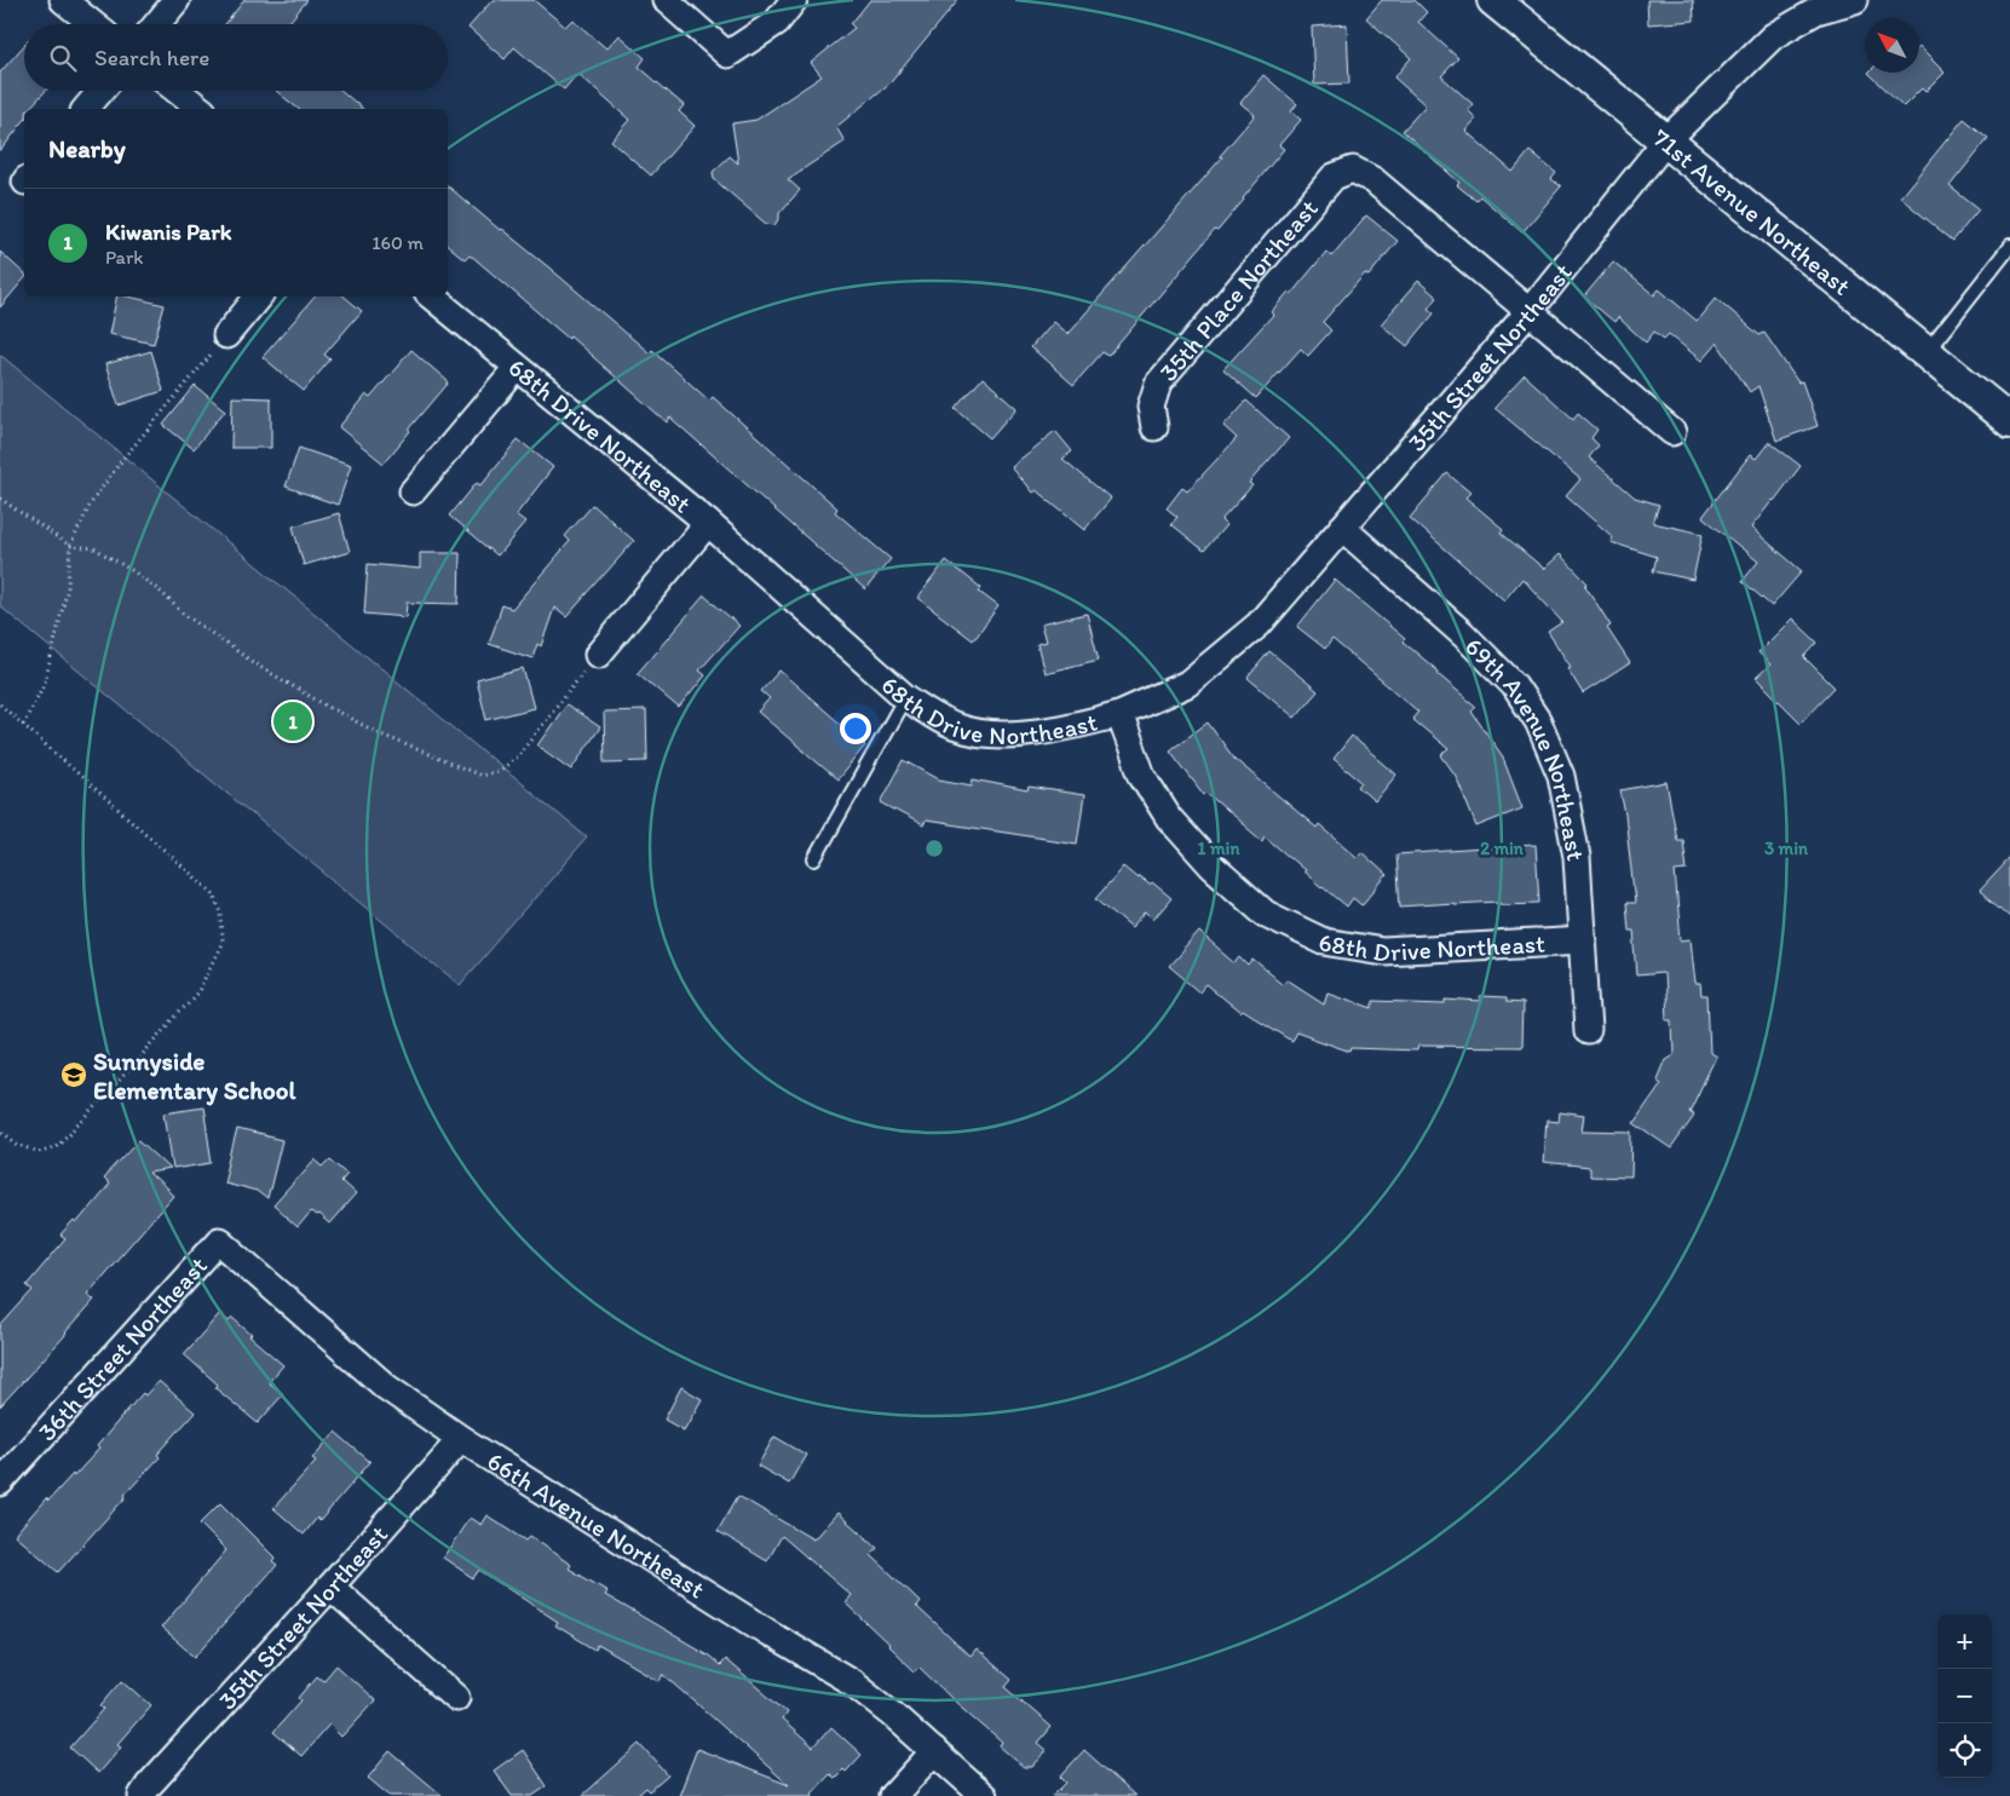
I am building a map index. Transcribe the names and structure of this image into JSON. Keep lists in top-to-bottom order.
{
  "streets": {
    "street": [
      "71st Avenue Northeast",
      "35th Place Northeast",
      "35th Street Northeast",
      "68th Drive Northeast",
      "69th Avenue Northeast",
      "36th Street Northeast",
      "66th Avenue Northeast"
    ]
  },
  "crossings": [
    ["71st Avenue Northeast", "35th Street Northeast"],
    ["35th Place Northeast", "35th Street Northeast"],
    ["35th Street Northeast", "68th Drive Northeast"],
    ["35th Street Northeast", "69th Avenue Northeast"],
    ["35th Street Northeast", "66th Avenue Northeast"],
    ["68th Drive Northeast", "69th Avenue Northeast"],
    ["36th Street Northeast", "66th Avenue Northeast"]
  ],
  "places": {
    "school or university": ["Sunnyside Elementary School"]
  },
  "north": "top left",
  "page": {
    "search": "Search here",
    "heading": "Nearby",
    "list": [
      {
        "mark": "1",
        "name": "Kiwanis Park",
        "note": "Park",
        "value": "160 m"
      }
    ],
    "pins": "1",
    "map_buttons": ["+", "−"]
  },
  "rings": ["1 min", "2 min", "3 min"]
}
